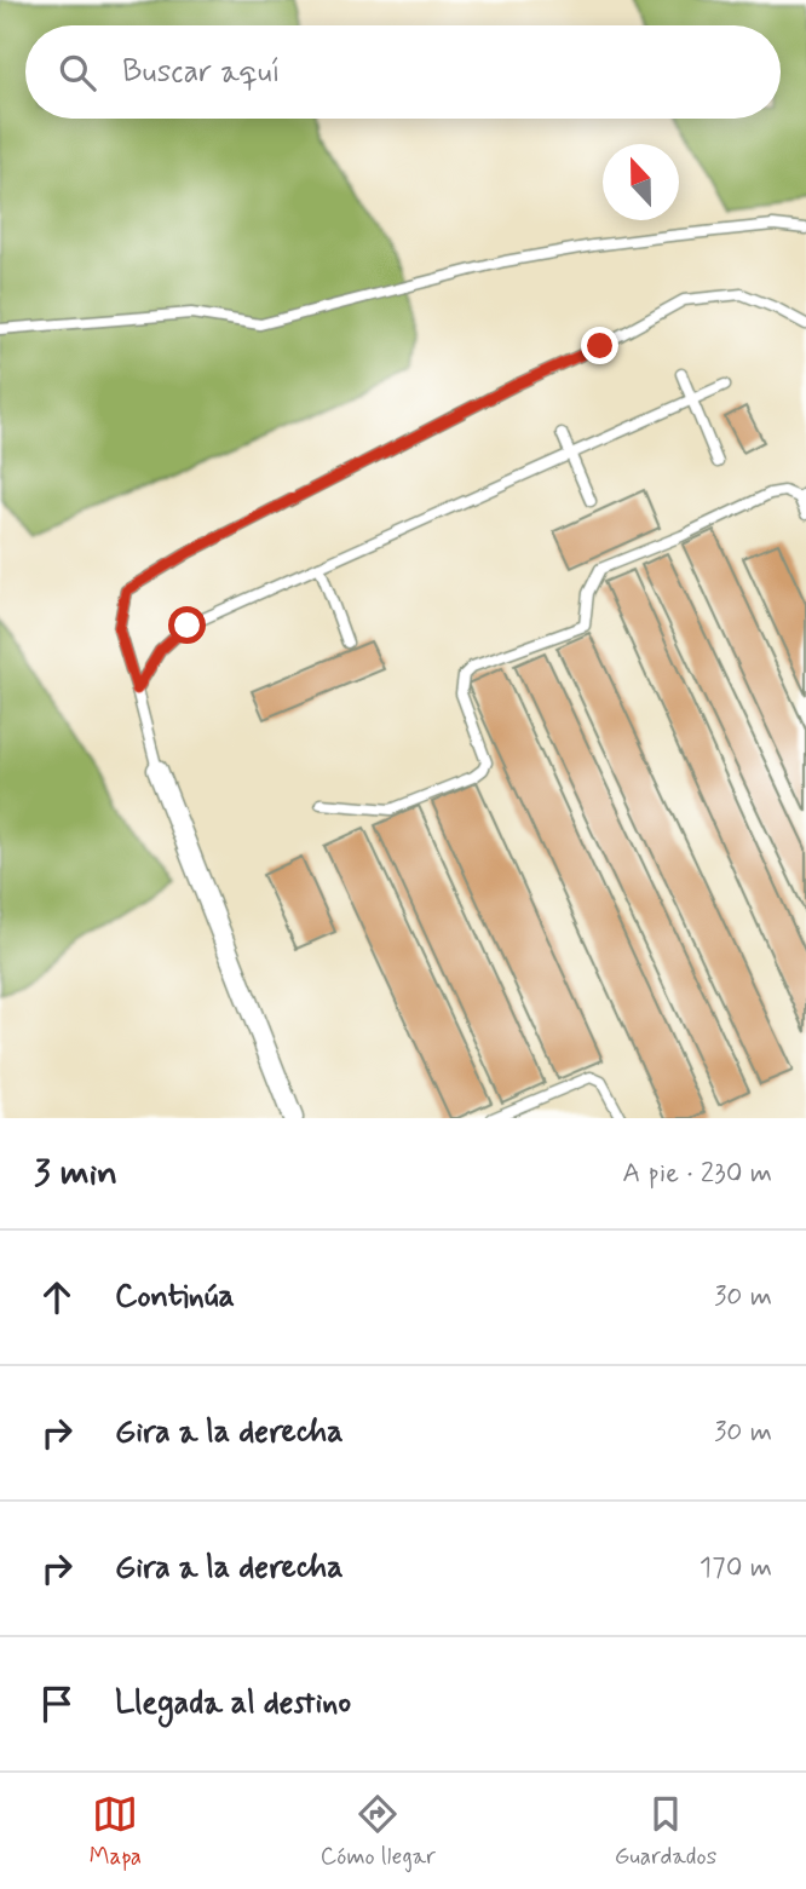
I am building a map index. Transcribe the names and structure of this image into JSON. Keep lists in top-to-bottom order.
{
  "north": "top",
  "page": {
    "search": "Buscar aquí",
    "heading": ["3 min", "A pie · 230 m"],
    "list": [
      ["Continúa", "30 m"],
      ["Gira a la derecha", "30 m"],
      ["Gira a la derecha", "170 m"],
      "Llegada al destino"
    ],
    "nav": ["Mapa", "Cómo llegar", "Guardados"]
  }
}
